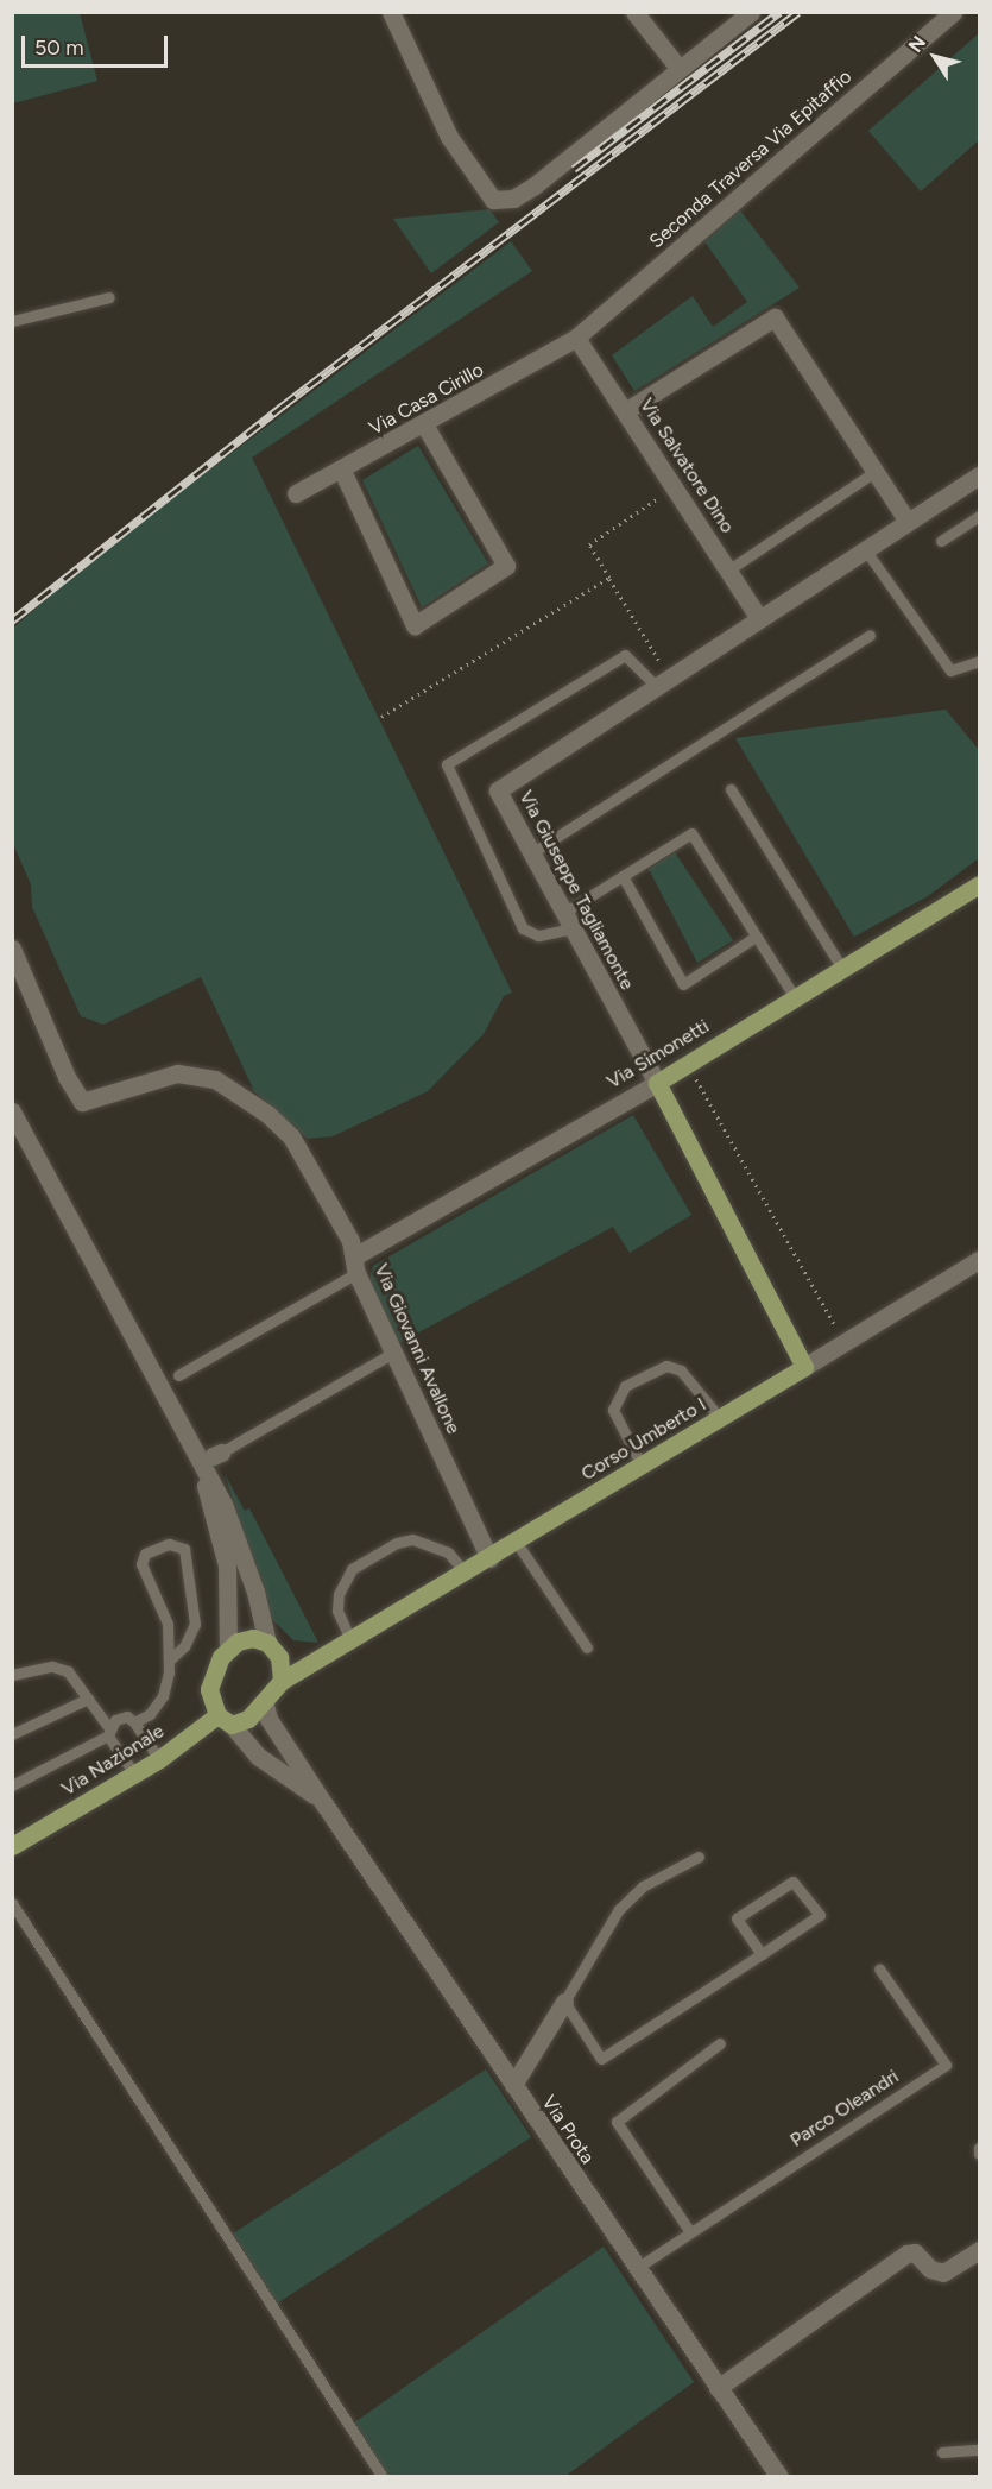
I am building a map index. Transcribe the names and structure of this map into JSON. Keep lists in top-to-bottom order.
{
  "streets": {
    "main road": [
      "Via Giuseppe Tagliamonte",
      "Via Simonetti",
      "Corso Umberto I",
      "Via Nazionale"
    ],
    "street": [
      "Seconda Traversa Via Epitaffio",
      "Via Casa Cirillo",
      "Via Salvatore Dino",
      "Via Giovanni Avallone",
      "Via Prota"
    ],
    "lane": ["Parco Oleandri"]
  },
  "crossings": [
    ["Seconda Traversa Via Epitaffio", "Via Casa Cirillo"],
    ["Seconda Traversa Via Epitaffio", "Via Salvatore Dino"],
    ["Via Casa Cirillo", "Via Salvatore Dino"],
    ["Via Salvatore Dino", "Via Giuseppe Tagliamonte"],
    ["Via Giuseppe Tagliamonte", "Via Simonetti"],
    ["Via Giuseppe Tagliamonte", "Corso Umberto I"],
    ["Via Simonetti", "Via Giovanni Avallone"],
    ["Via Giovanni Avallone", "Corso Umberto I"],
    ["Corso Umberto I", "Via Nazionale"],
    ["Corso Umberto I", "Via Prota"],
    ["Via Nazionale", "Via Prota"],
    ["Parco Oleandri", "Via Prota"]
  ],
  "scale_bar": "50 m",
  "north": "top left"
}
